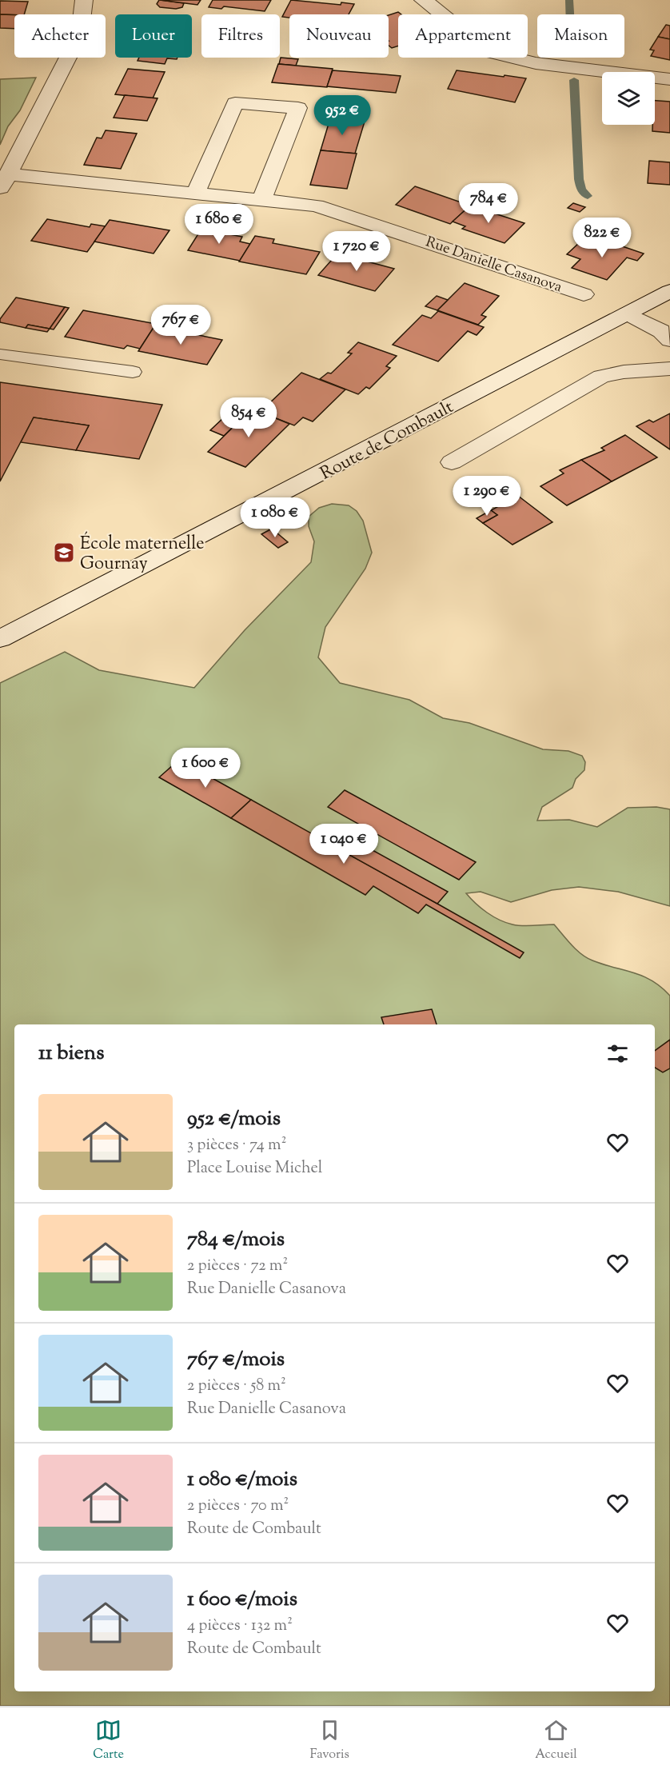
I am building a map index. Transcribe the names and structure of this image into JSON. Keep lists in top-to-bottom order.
{
  "streets": {
    "street": ["Rue Danielle Casanova", "Route de Combault"]
  },
  "places": {
    "school or university": ["École maternelle Gournay"]
  },
  "page": {
    "chip": [
      "Acheter",
      "Louer",
      "Filtres",
      "Nouveau",
      "Appartement",
      "Maison"
    ],
    "price": [
      "952 €",
      "784 €",
      "1 680 €",
      "822 €",
      "1 720 €",
      "767 €",
      "854 €",
      "1 290 €",
      "1 080 €",
      "1 600 €",
      "1 040 €"
    ],
    "heading": "11 biens",
    "list": [
      {
        "name": "952 €/mois",
        "note": "3 pièces · 74 m² · Place Louise Michel"
      },
      {
        "name": "784 €/mois",
        "note": "2 pièces · 72 m² · Rue Danielle Casanova"
      },
      {
        "name": "767 €/mois",
        "note": "2 pièces · 58 m² · Rue Danielle Casanova"
      },
      {
        "name": "1 080 €/mois",
        "note": "2 pièces · 70 m² · Route de Combault"
      },
      {
        "name": "1 600 €/mois",
        "note": "4 pièces · 132 m² · Route de Combault"
      }
    ],
    "tabs": ["Carte", "Favoris", "Accueil"]
  }
}
